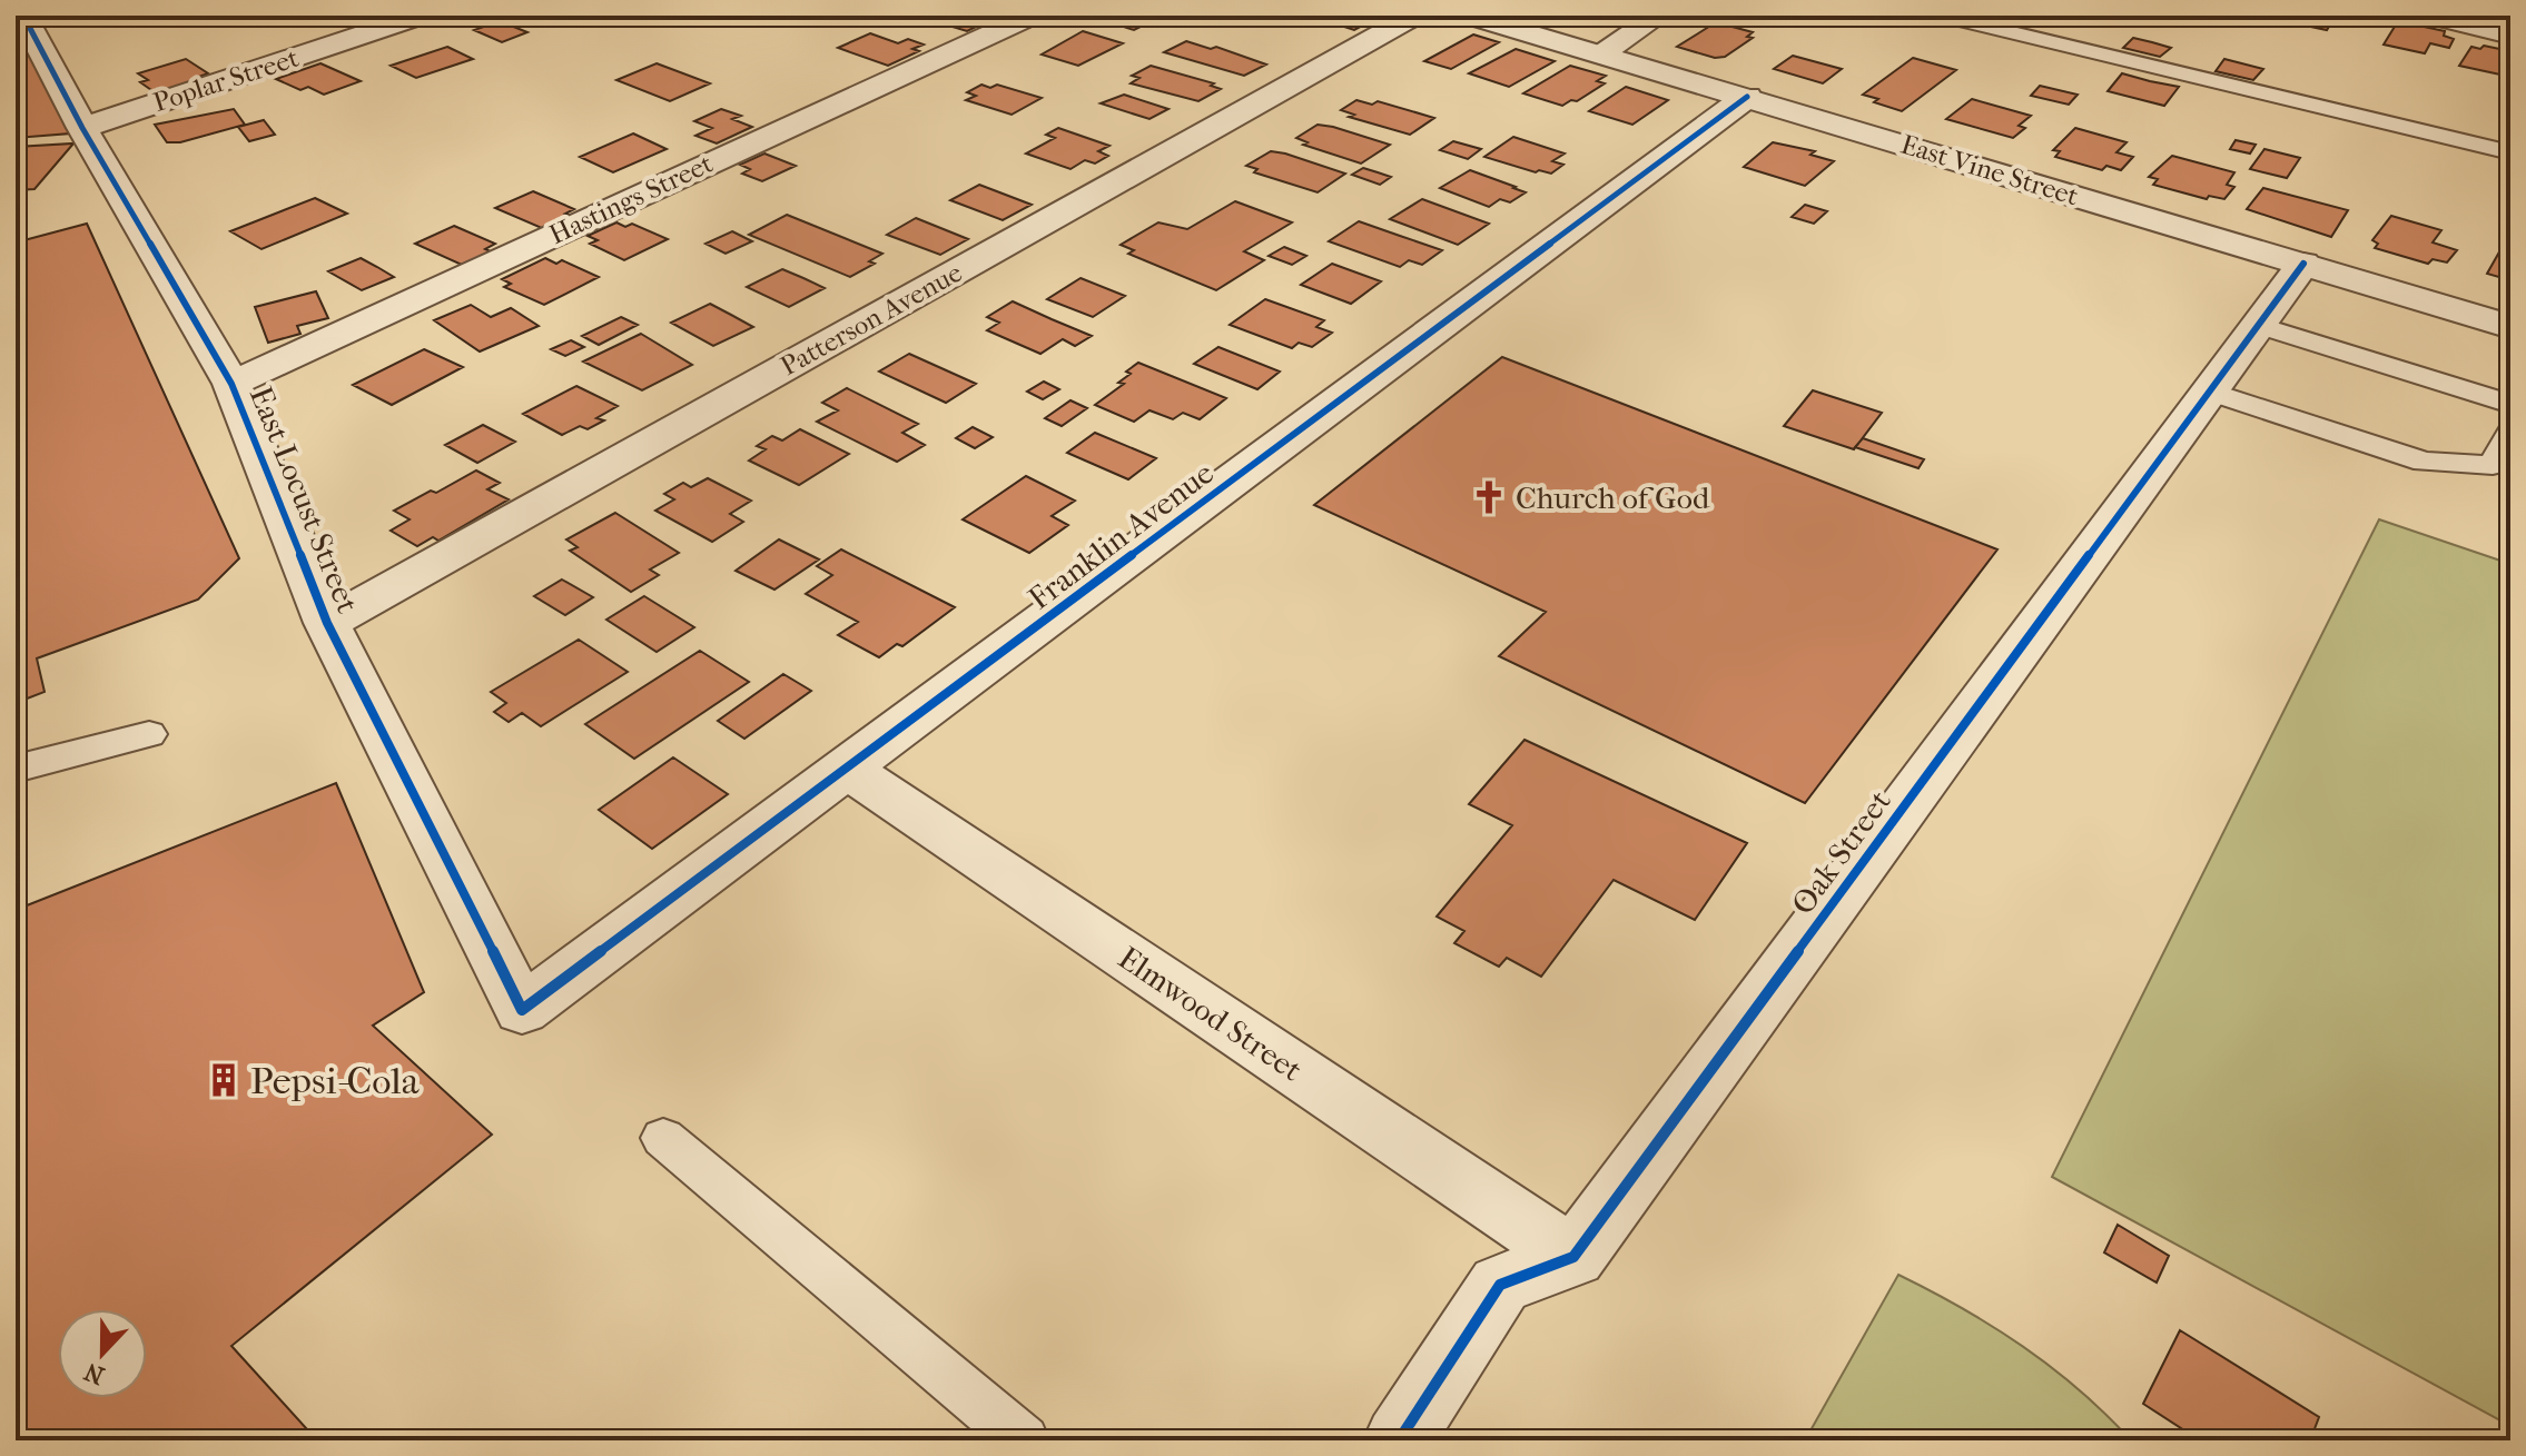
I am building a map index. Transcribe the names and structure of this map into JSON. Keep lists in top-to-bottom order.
{
  "streets": {
    "street": [
      "Poplar Street",
      "East Vine Street",
      "Hastings Street",
      "Patterson Avenue",
      "East Locust Street",
      "Franklin Avenue",
      "Oak Street",
      "Elmwood Street"
    ]
  },
  "crossings": [
    ["Poplar Street", "East Locust Street"],
    ["East Vine Street", "Franklin Avenue"],
    ["East Vine Street", "Oak Street"],
    ["Hastings Street", "East Locust Street"],
    ["Patterson Avenue", "East Locust Street"],
    ["East Locust Street", "Franklin Avenue"],
    ["Franklin Avenue", "Elmwood Street"],
    ["Oak Street", "Elmwood Street"]
  ],
  "places": {
    "church": ["Church of God"],
    "building": ["Pepsi-Cola"]
  },
  "north": "bottom"
}
